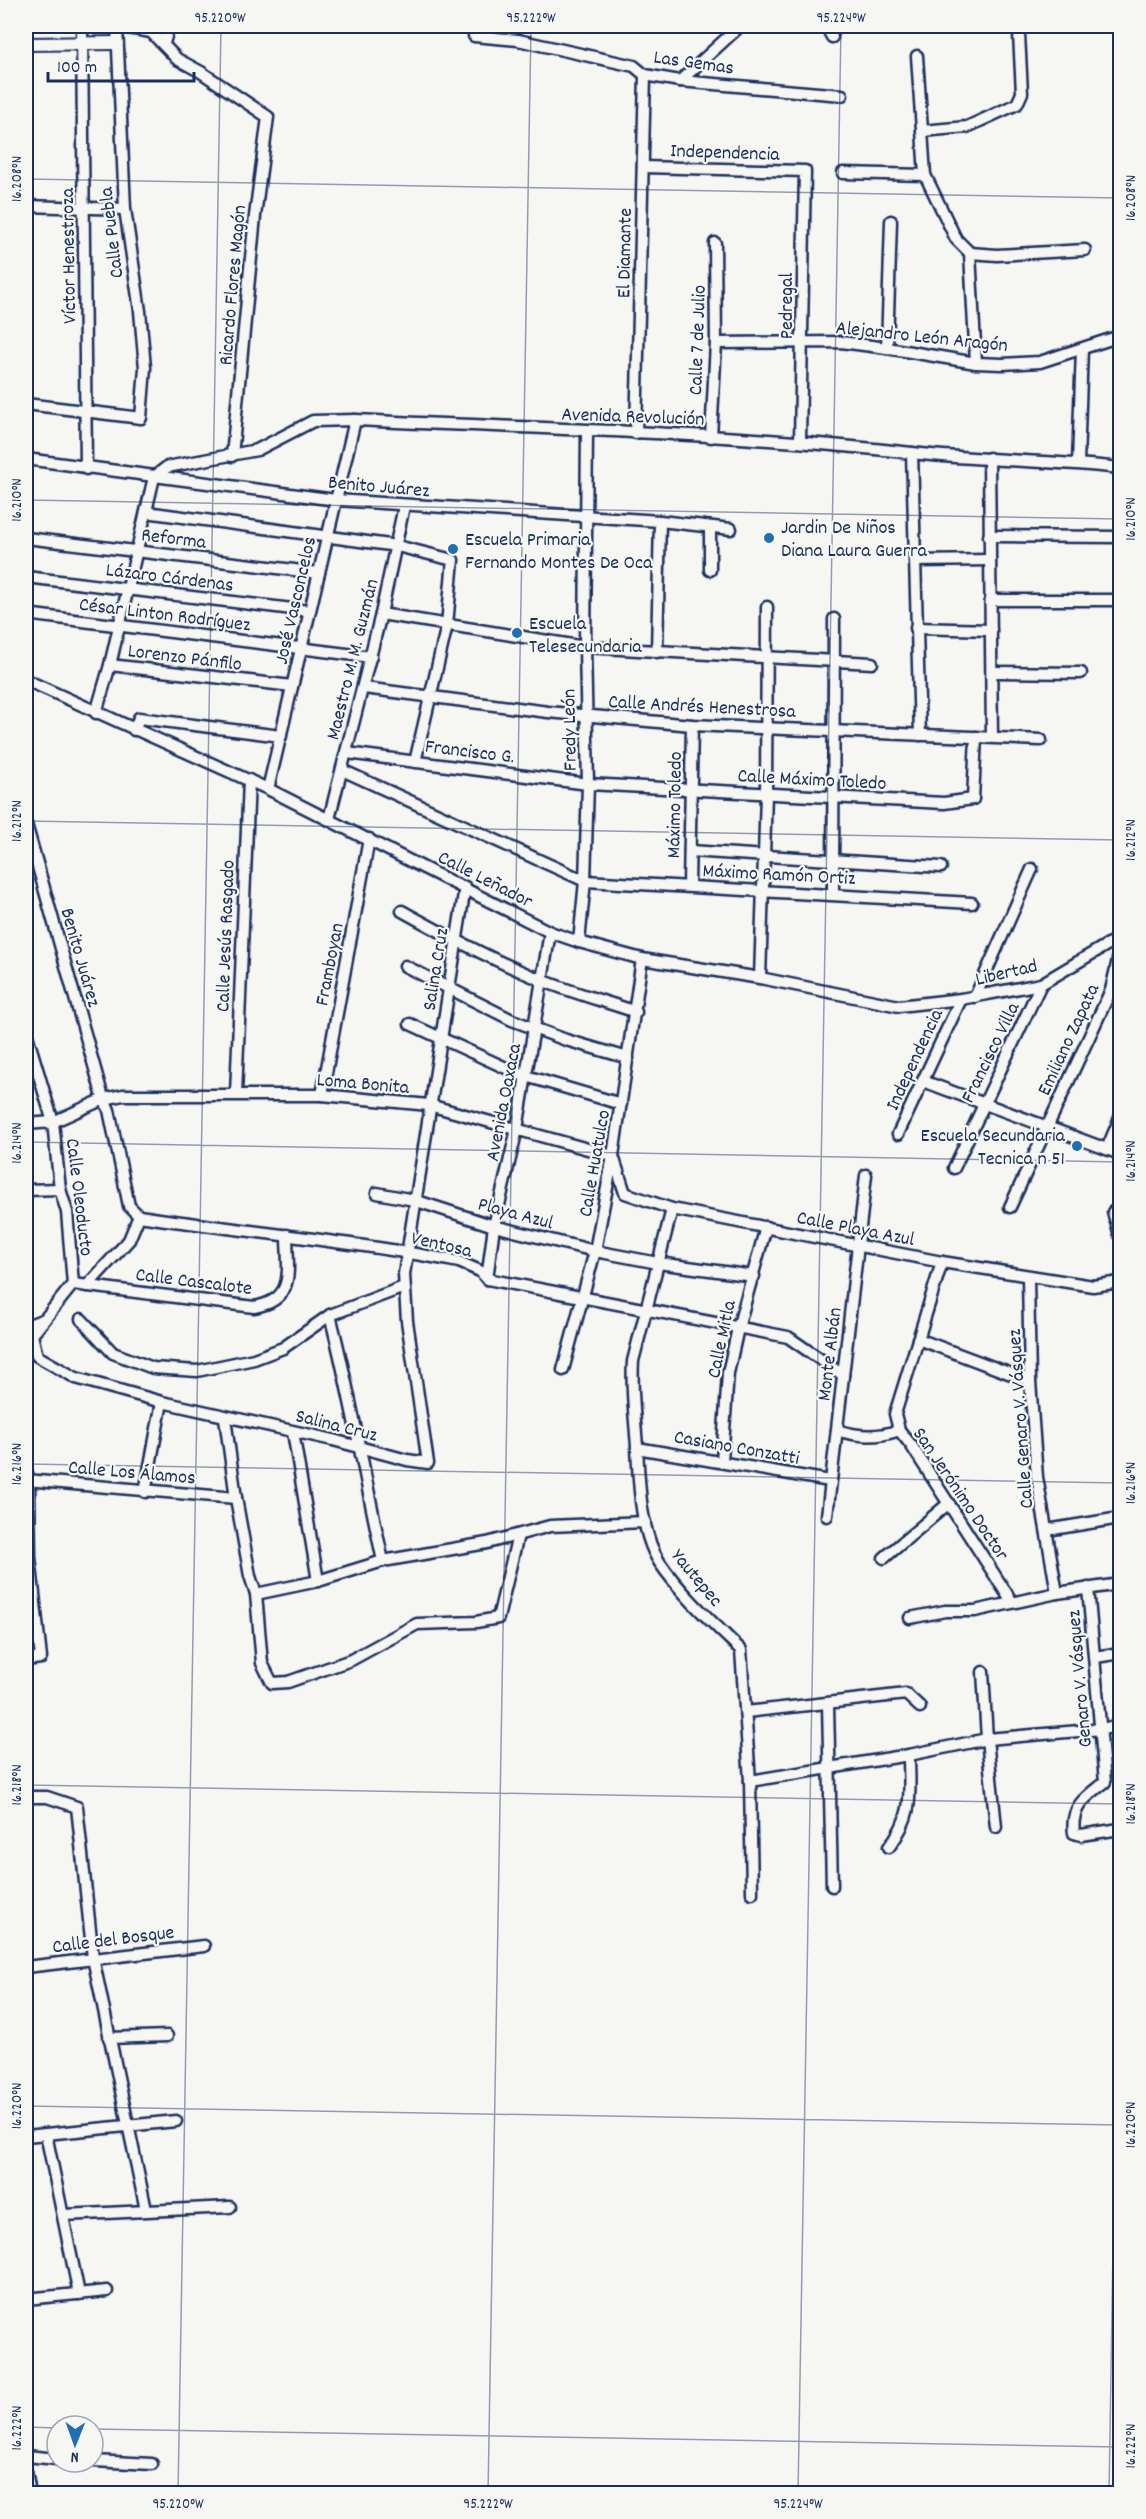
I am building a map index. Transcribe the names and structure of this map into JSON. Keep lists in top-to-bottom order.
{
  "streets": {
    "street": [
      "Las Gemas",
      "Independencia",
      "Calle Puebla",
      "El Diamante",
      "Víctor Henestroza",
      "Ricardo Flores Magón",
      "Pedregal",
      "Alejandro León Aragón",
      "Calle 7 de Julio",
      "Avenida Revolución",
      "Benito Juárez",
      "Reforma",
      "Lázaro Cárdenas",
      "José Vasconcelos",
      "César Linton Rodríguez",
      "Lorenzo Pánfilo",
      "Maestro M. M. Guzmán",
      "Calle Andrés Henestrosa",
      "Fredy León",
      "Francisco G.",
      "Calle Máximo Toledo",
      "Máximo Toledo",
      "Máximo Ramón Ortiz",
      "Calle Leñador",
      "Calle Jesús Rasgado",
      "Framboyan",
      "Salina Cruz",
      "Libertad",
      "Emiliano Zapata",
      "Francisco Villa",
      "Loma Bonita",
      "Avenida Oaxaca",
      "Calle Huatulco",
      "Calle Oleoducto",
      "Playa Azul",
      "Calle Playa Azul",
      "Ventosa",
      "Calle Cascalote",
      "Calle Mitla",
      "Monte Albán",
      "Calle Genaro V. Vásquez",
      "Casiano Conzatti",
      "Calle Los Álamos",
      "San Jerónimo Doctor",
      "Yautepec",
      "Genaro V. Vásquez",
      "Calle del Bosque"
    ]
  },
  "crossings": [
    ["Las Gemas", "El Diamante"],
    ["Independencia", "El Diamante"],
    ["Independencia", "Pedregal"],
    ["Independencia", "Calle Leñador"],
    ["Independencia", "Libertad"],
    ["Calle Puebla", "Víctor Henestroza"],
    ["El Diamante", "Avenida Revolución"],
    ["Víctor Henestroza", "Benito Juárez"],
    ["Ricardo Flores Magón", "Avenida Revolución"],
    ["Pedregal", "Alejandro León Aragón"],
    ["Pedregal", "Avenida Revolución"],
    ["Alejandro León Aragón", "Calle 7 de Julio"],
    ["Calle 7 de Julio", "Avenida Revolución"],
    ["Avenida Revolución", "Benito Juárez"],
    ["Avenida Revolución", "José Vasconcelos"],
    ["Avenida Revolución", "Fredy León"],
    ["Benito Juárez", "José Vasconcelos"],
    ["Benito Juárez", "Maestro M. M. Guzmán"],
    ["Benito Juárez", "Fredy León"],
    ["Benito Juárez", "Loma Bonita"],
    ["Reforma", "José Vasconcelos"],
    ["Lázaro Cárdenas", "José Vasconcelos"],
    ["José Vasconcelos", "César Linton Rodríguez"],
    ["José Vasconcelos", "Lorenzo Pánfilo"],
    ["José Vasconcelos", "Calle Leñador"],
    ["César Linton Rodríguez", "Maestro M. M. Guzmán"],
    ["Maestro M. M. Guzmán", "Calle Andrés Henestrosa"],
    ["Maestro M. M. Guzmán", "Francisco G."],
    ["Maestro M. M. Guzmán", "Calle Leñador"],
    ["Calle Andrés Henestrosa", "Fredy León"],
    ["Calle Andrés Henestrosa", "Calle Máximo Toledo"],
    ["Calle Andrés Henestrosa", "Máximo Toledo"],
    ["Fredy León", "Francisco G."],
    ["Fredy León", "Calle Máximo Toledo"],
    ["Fredy León", "Máximo Ramón Ortiz"],
    ["Fredy León", "Calle Leñador"],
    ["Francisco G.", "Calle Máximo Toledo"],
    ["Calle Máximo Toledo", "Máximo Toledo"],
    ["Máximo Toledo", "Máximo Ramón Ortiz"],
    ["Calle Leñador", "Calle Jesús Rasgado"],
    ["Calle Leñador", "Framboyan"],
    ["Calle Leñador", "Salina Cruz"],
    ["Calle Leñador", "Libertad"],
    ["Calle Leñador", "Avenida Oaxaca"],
    ["Calle Leñador", "Calle Huatulco"],
    ["Calle Jesús Rasgado", "Loma Bonita"],
    ["Framboyan", "Loma Bonita"],
    ["Salina Cruz", "Loma Bonita"],
    ["Salina Cruz", "Calle Oleoducto"],
    ["Salina Cruz", "Playa Azul"],
    ["Salina Cruz", "Ventosa"],
    ["Libertad", "Francisco Villa"],
    ["Loma Bonita", "Avenida Oaxaca"],
    ["Loma Bonita", "Calle Huatulco"],
    ["Loma Bonita", "Calle Oleoducto"],
    ["Loma Bonita", "Calle Playa Azul"],
    ["Avenida Oaxaca", "Playa Azul"],
    ["Avenida Oaxaca", "Ventosa"],
    ["Calle Huatulco", "Playa Azul"],
    ["Calle Huatulco", "Calle Playa Azul"],
    ["Calle Huatulco", "Ventosa"],
    ["Calle Oleoducto", "Calle Cascalote"],
    ["Playa Azul", "Calle Mitla"],
    ["Playa Azul", "Yautepec"],
    ["Calle Playa Azul", "Calle Mitla"],
    ["Calle Playa Azul", "Monte Albán"],
    ["Calle Playa Azul", "Calle Genaro V. Vásquez"],
    ["Calle Playa Azul", "San Jerónimo Doctor"],
    ["Calle Playa Azul", "Yautepec"],
    ["Ventosa", "Calle Cascalote"],
    ["Ventosa", "Calle Mitla"],
    ["Ventosa", "Monte Albán"],
    ["Ventosa", "Yautepec"],
    ["Calle Mitla", "Casiano Conzatti"],
    ["Monte Albán", "Casiano Conzatti"],
    ["Casiano Conzatti", "Yautepec"]
  ],
  "places": [
    "Jardin De Niños Diana Laura Guerra",
    "Escuela Primaria Fernando Montes De Oca",
    "Escuela Telesecundaria",
    "Escuela Secundaria Tecnica n 51"
  ],
  "scale_bar": "100 m",
  "north": "bottom",
  "coordinates": [
    "95.220°W",
    "95.222°W",
    "95.224°W",
    "16.208°N",
    "16.210°N",
    "16.212°N",
    "16.214°N",
    "16.216°N",
    "16.218°N",
    "16.220°N",
    "16.222°N"
  ]
}
